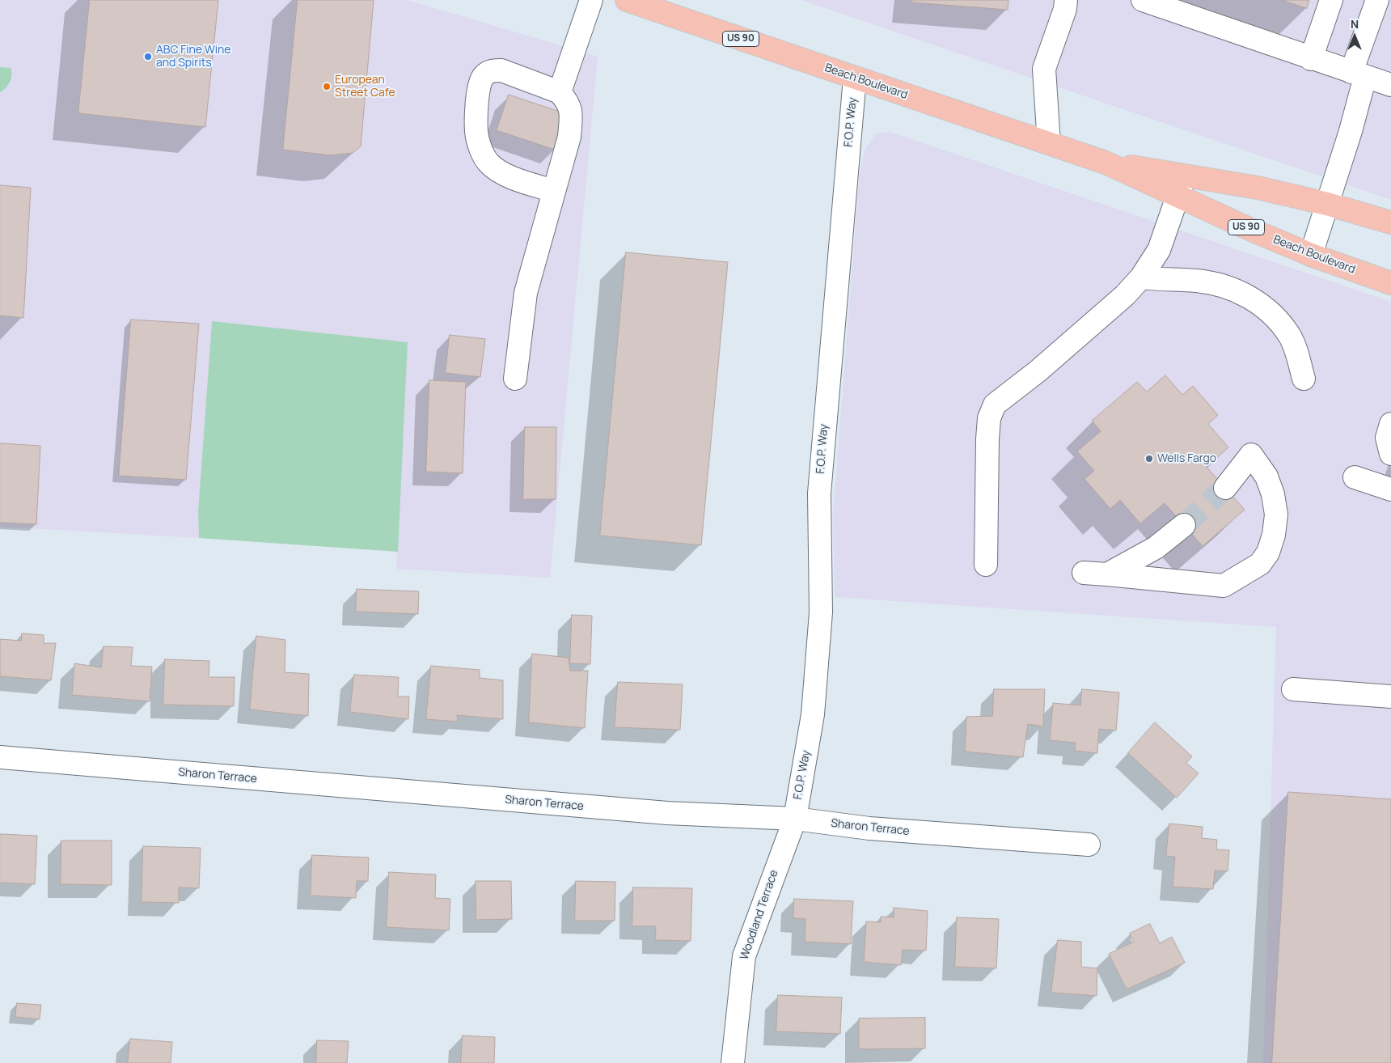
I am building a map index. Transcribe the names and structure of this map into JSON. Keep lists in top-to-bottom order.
{
  "streets": {
    "highway": ["US 90", "Beach Boulevard"],
    "street": ["F.O.P. Way", "Sharon Terrace", "Woodland Terrace"]
  },
  "crossings": [
    ["Beach Boulevard", "F.O.P. Way"],
    ["F.O.P. Way", "Sharon Terrace"],
    ["F.O.P. Way", "Woodland Terrace"],
    ["Sharon Terrace", "Woodland Terrace"]
  ],
  "places": ["ABC Fine Wine and Spirits", "European Street Cafe", "Wells Fargo"],
  "north": "top"
}
